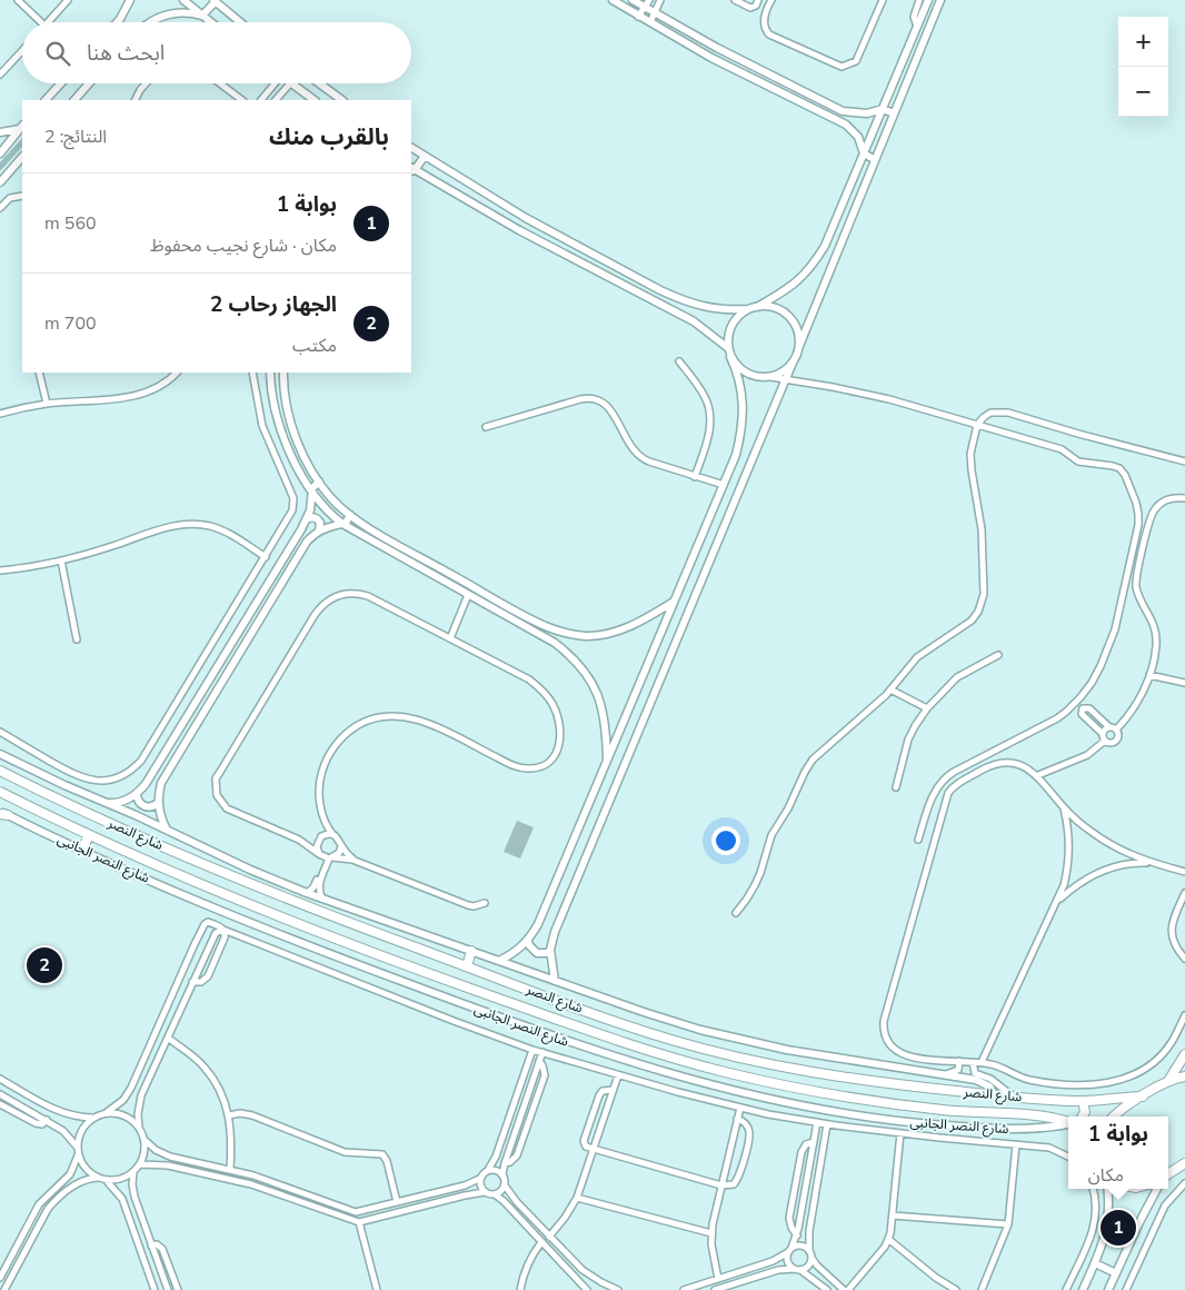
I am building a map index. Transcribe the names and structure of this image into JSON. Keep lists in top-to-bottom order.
{
  "streets": {
    "main road": ["شارع النصر"],
    "street": ["شارع النصر الجانبى"]
  },
  "page": {
    "map_buttons": ["+", "−"],
    "search": "ابحث هنا",
    "heading": ["بالقرب منك", "النتائج: 2"],
    "list": [
      {
        "mark": "1",
        "name": "بوابة 1",
        "note": "مكان · شارع نجيب محفوظ",
        "value": "560 m"
      },
      {
        "mark": "2",
        "name": "الجهاز رحاب 2",
        "note": "مكتب",
        "value": "700 m"
      }
    ],
    "pins": ["2", "1"],
    "popup": ["بوابة 1", "مكان"]
  }
}
